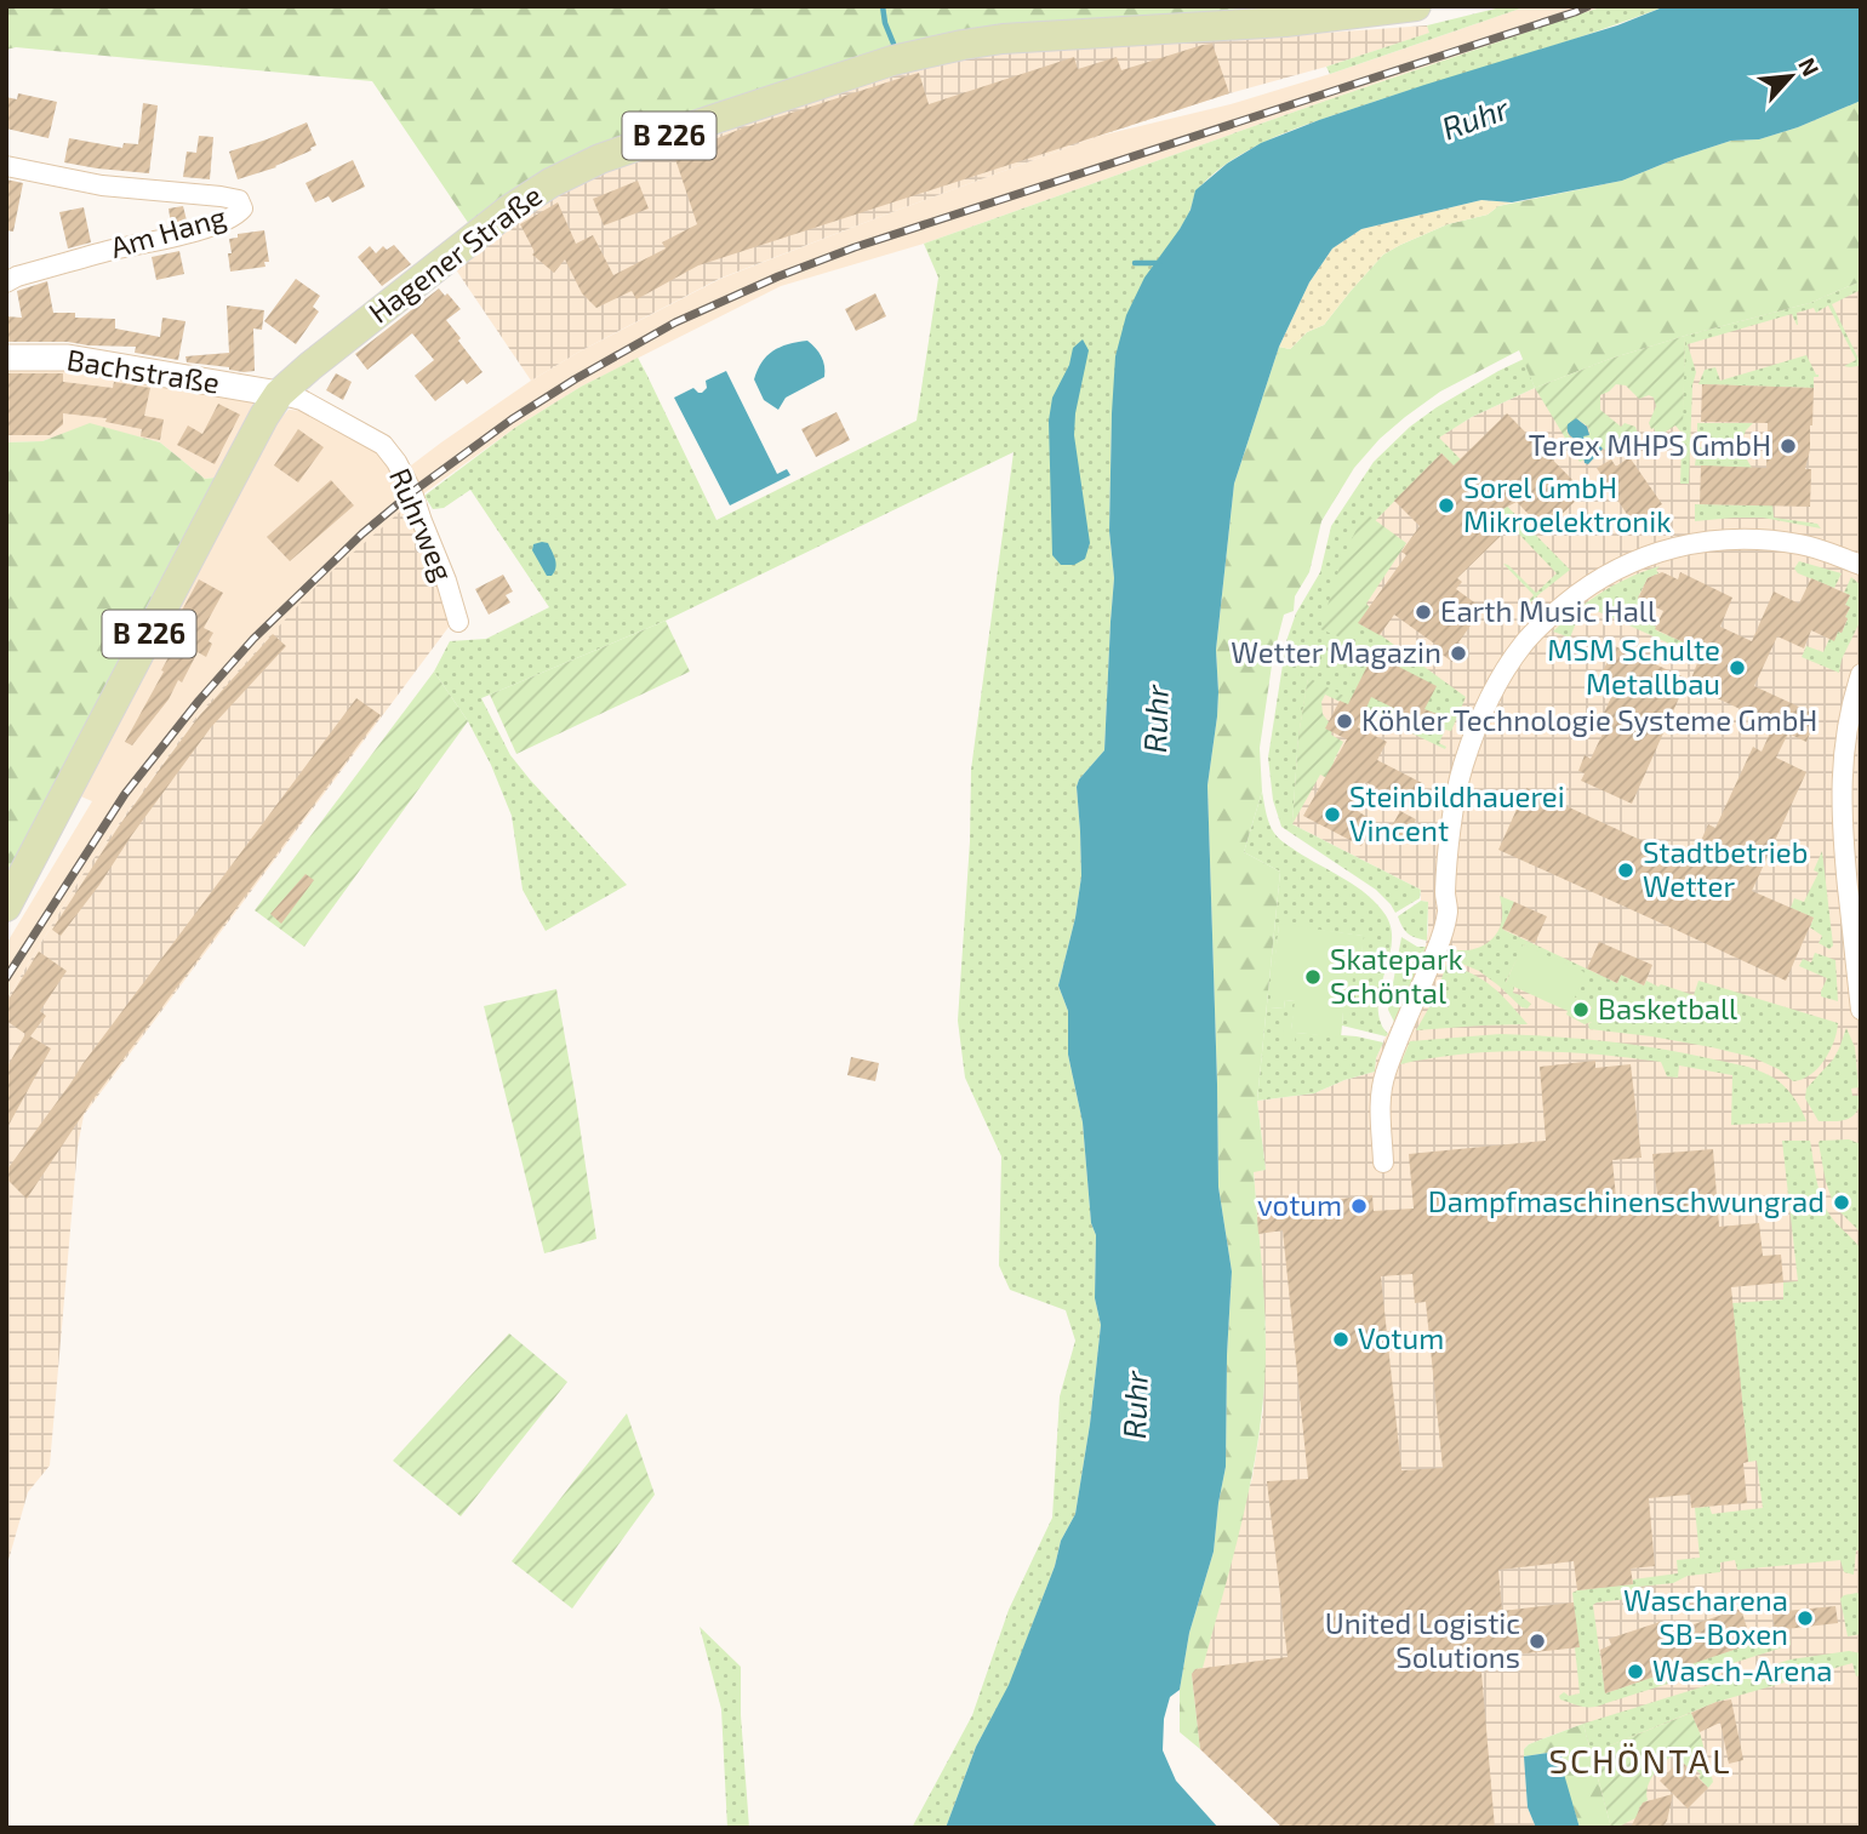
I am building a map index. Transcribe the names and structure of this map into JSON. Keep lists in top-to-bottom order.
{
  "streets": {
    "main road": ["B 226", "Hagener Straße"],
    "street": ["Am Hang", "Bachstraße", "Ruhrweg"]
  },
  "crossings": [
    ["Hagener Straße", "Bachstraße"],
    ["Hagener Straße", "Ruhrweg"],
    ["Bachstraße", "Ruhrweg"]
  ],
  "districts": ["SCHÖNTAL"],
  "water": ["Ruhr"],
  "places": [
    "Terex MHPS GmbH",
    "Sorel GmbH Mikroelektronik",
    "Earth Music Hall",
    "Wetter Magazin",
    "MSM Schulte Metallbau",
    "Köhler Technologie Systeme GmbH",
    "Steinbildhauerei Vincent",
    "Stadtbetrieb Wetter",
    "Skatepark Schöntal",
    "Basketball",
    "Dampfmaschinenschwungrad",
    "votum",
    "Votum",
    "Wascharena SB-Boxen",
    "United Logistic Solutions",
    "Wasch-Arena"
  ],
  "north": "top right"
}
